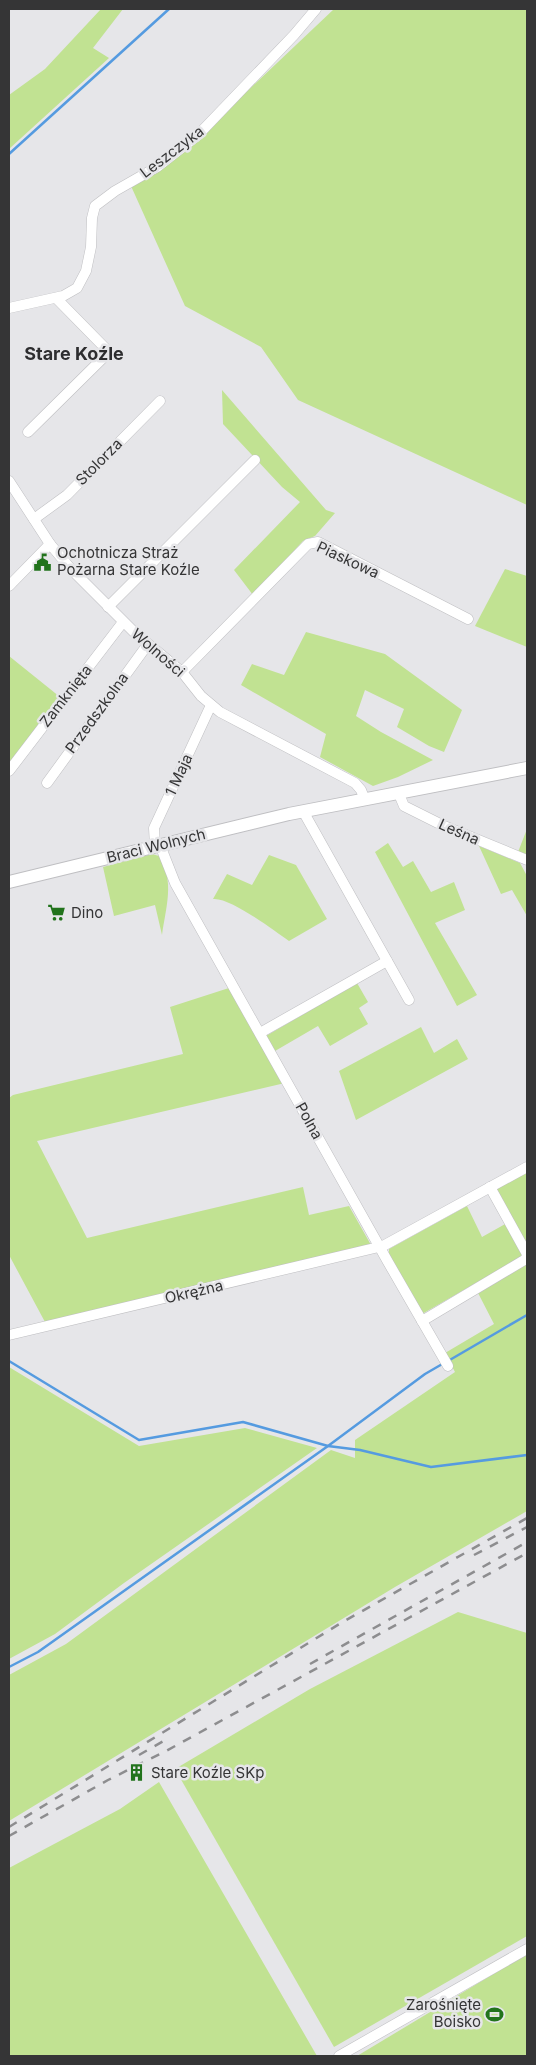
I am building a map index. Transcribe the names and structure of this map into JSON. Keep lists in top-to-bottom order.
{
  "streets": {
    "main road": ["Braci Wolnych"],
    "street": [
      "Leszczyka",
      "Stolorza",
      "Piaskowa",
      "Wolności",
      "Zamknięta",
      "Przedszkolna",
      "1 Maja",
      "Leśna",
      "Polna",
      "Okrężna"
    ]
  },
  "crossings": [
    ["Stolorza", "Wolności"],
    ["Piaskowa", "Wolności"],
    ["Wolności", "Zamknięta"],
    ["Wolności", "Przedszkolna"],
    ["Wolności", "1 Maja"],
    ["Wolności", "Braci Wolnych"],
    ["1 Maja", "Braci Wolnych"],
    ["1 Maja", "Polna"],
    ["Leśna", "Braci Wolnych"],
    ["Braci Wolnych", "Polna"],
    ["Polna", "Okrężna"]
  ],
  "districts": ["Stare Koźle"],
  "places": {
    "public building": ["Ochotnicza Straż Pożarna Stare Koźle"],
    "supermarket": ["Dino"],
    "building": ["Stare Koźle SKp"],
    "sports": ["Zarośnięte Boisko"]
  }
}
